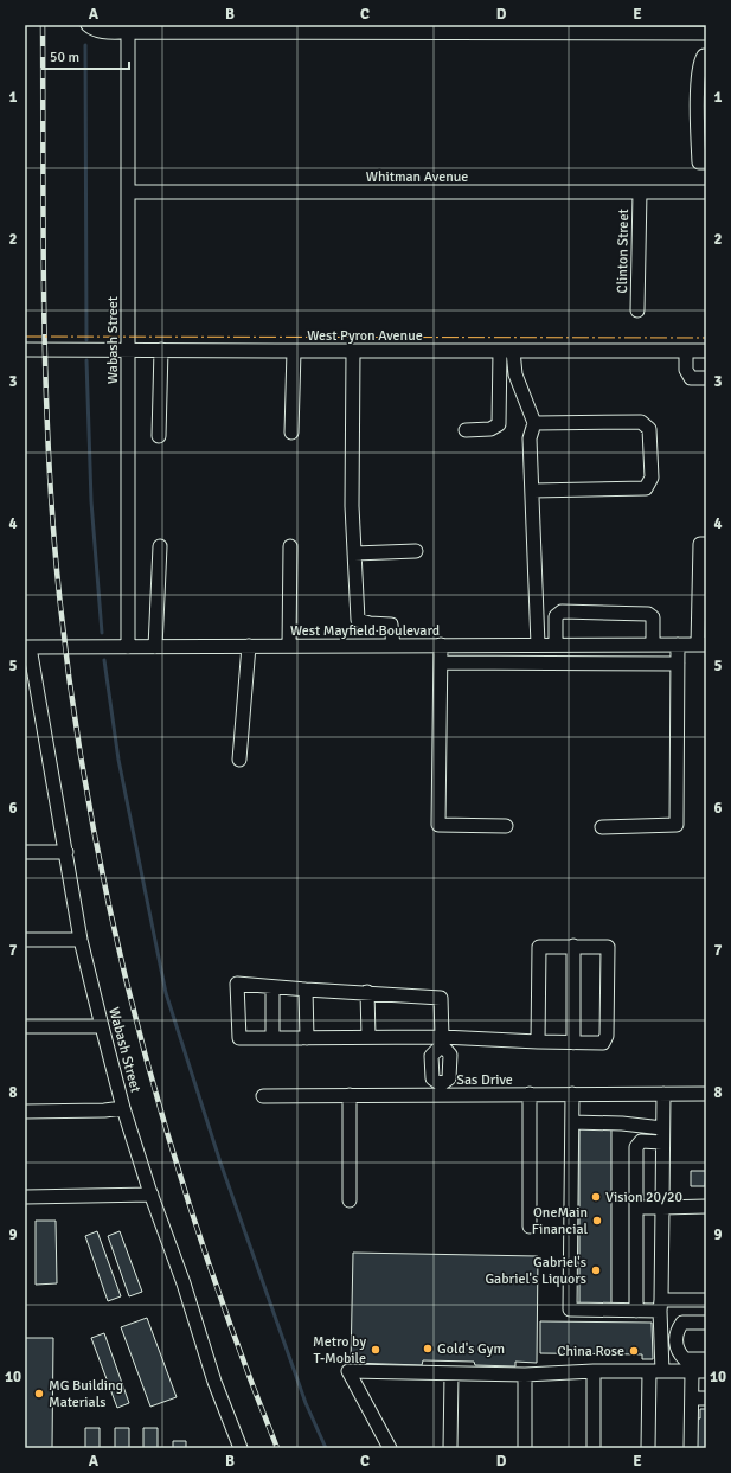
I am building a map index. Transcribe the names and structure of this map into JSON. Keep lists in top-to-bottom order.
{
  "streets": {
    "street": [
      "Whitman Avenue",
      "Clinton Street",
      "West Pyron Avenue",
      "Wabash Street",
      "West Mayfield Boulevard",
      "Sas Drive"
    ]
  },
  "crossings": [
    ["Whitman Avenue", "Clinton Street"],
    ["Whitman Avenue", "Wabash Street"],
    ["West Pyron Avenue", "Wabash Street"],
    ["Wabash Street", "West Mayfield Boulevard"]
  ],
  "places": [
    "Vision 20/20",
    "OneMain Financial",
    "Gabriel's Gabriel's Liquors",
    "Gold's Gym",
    "Metro by T-Mobile",
    "China Rose",
    "MG Building Materials"
  ],
  "scale_bar": "50 m",
  "grid": {
    "columns": [
      "A",
      "B",
      "C",
      "D",
      "E"
    ],
    "rows": [
      "1",
      "2",
      "3",
      "4",
      "5",
      "6",
      "7",
      "8",
      "9",
      "10"
    ]
  }
}
